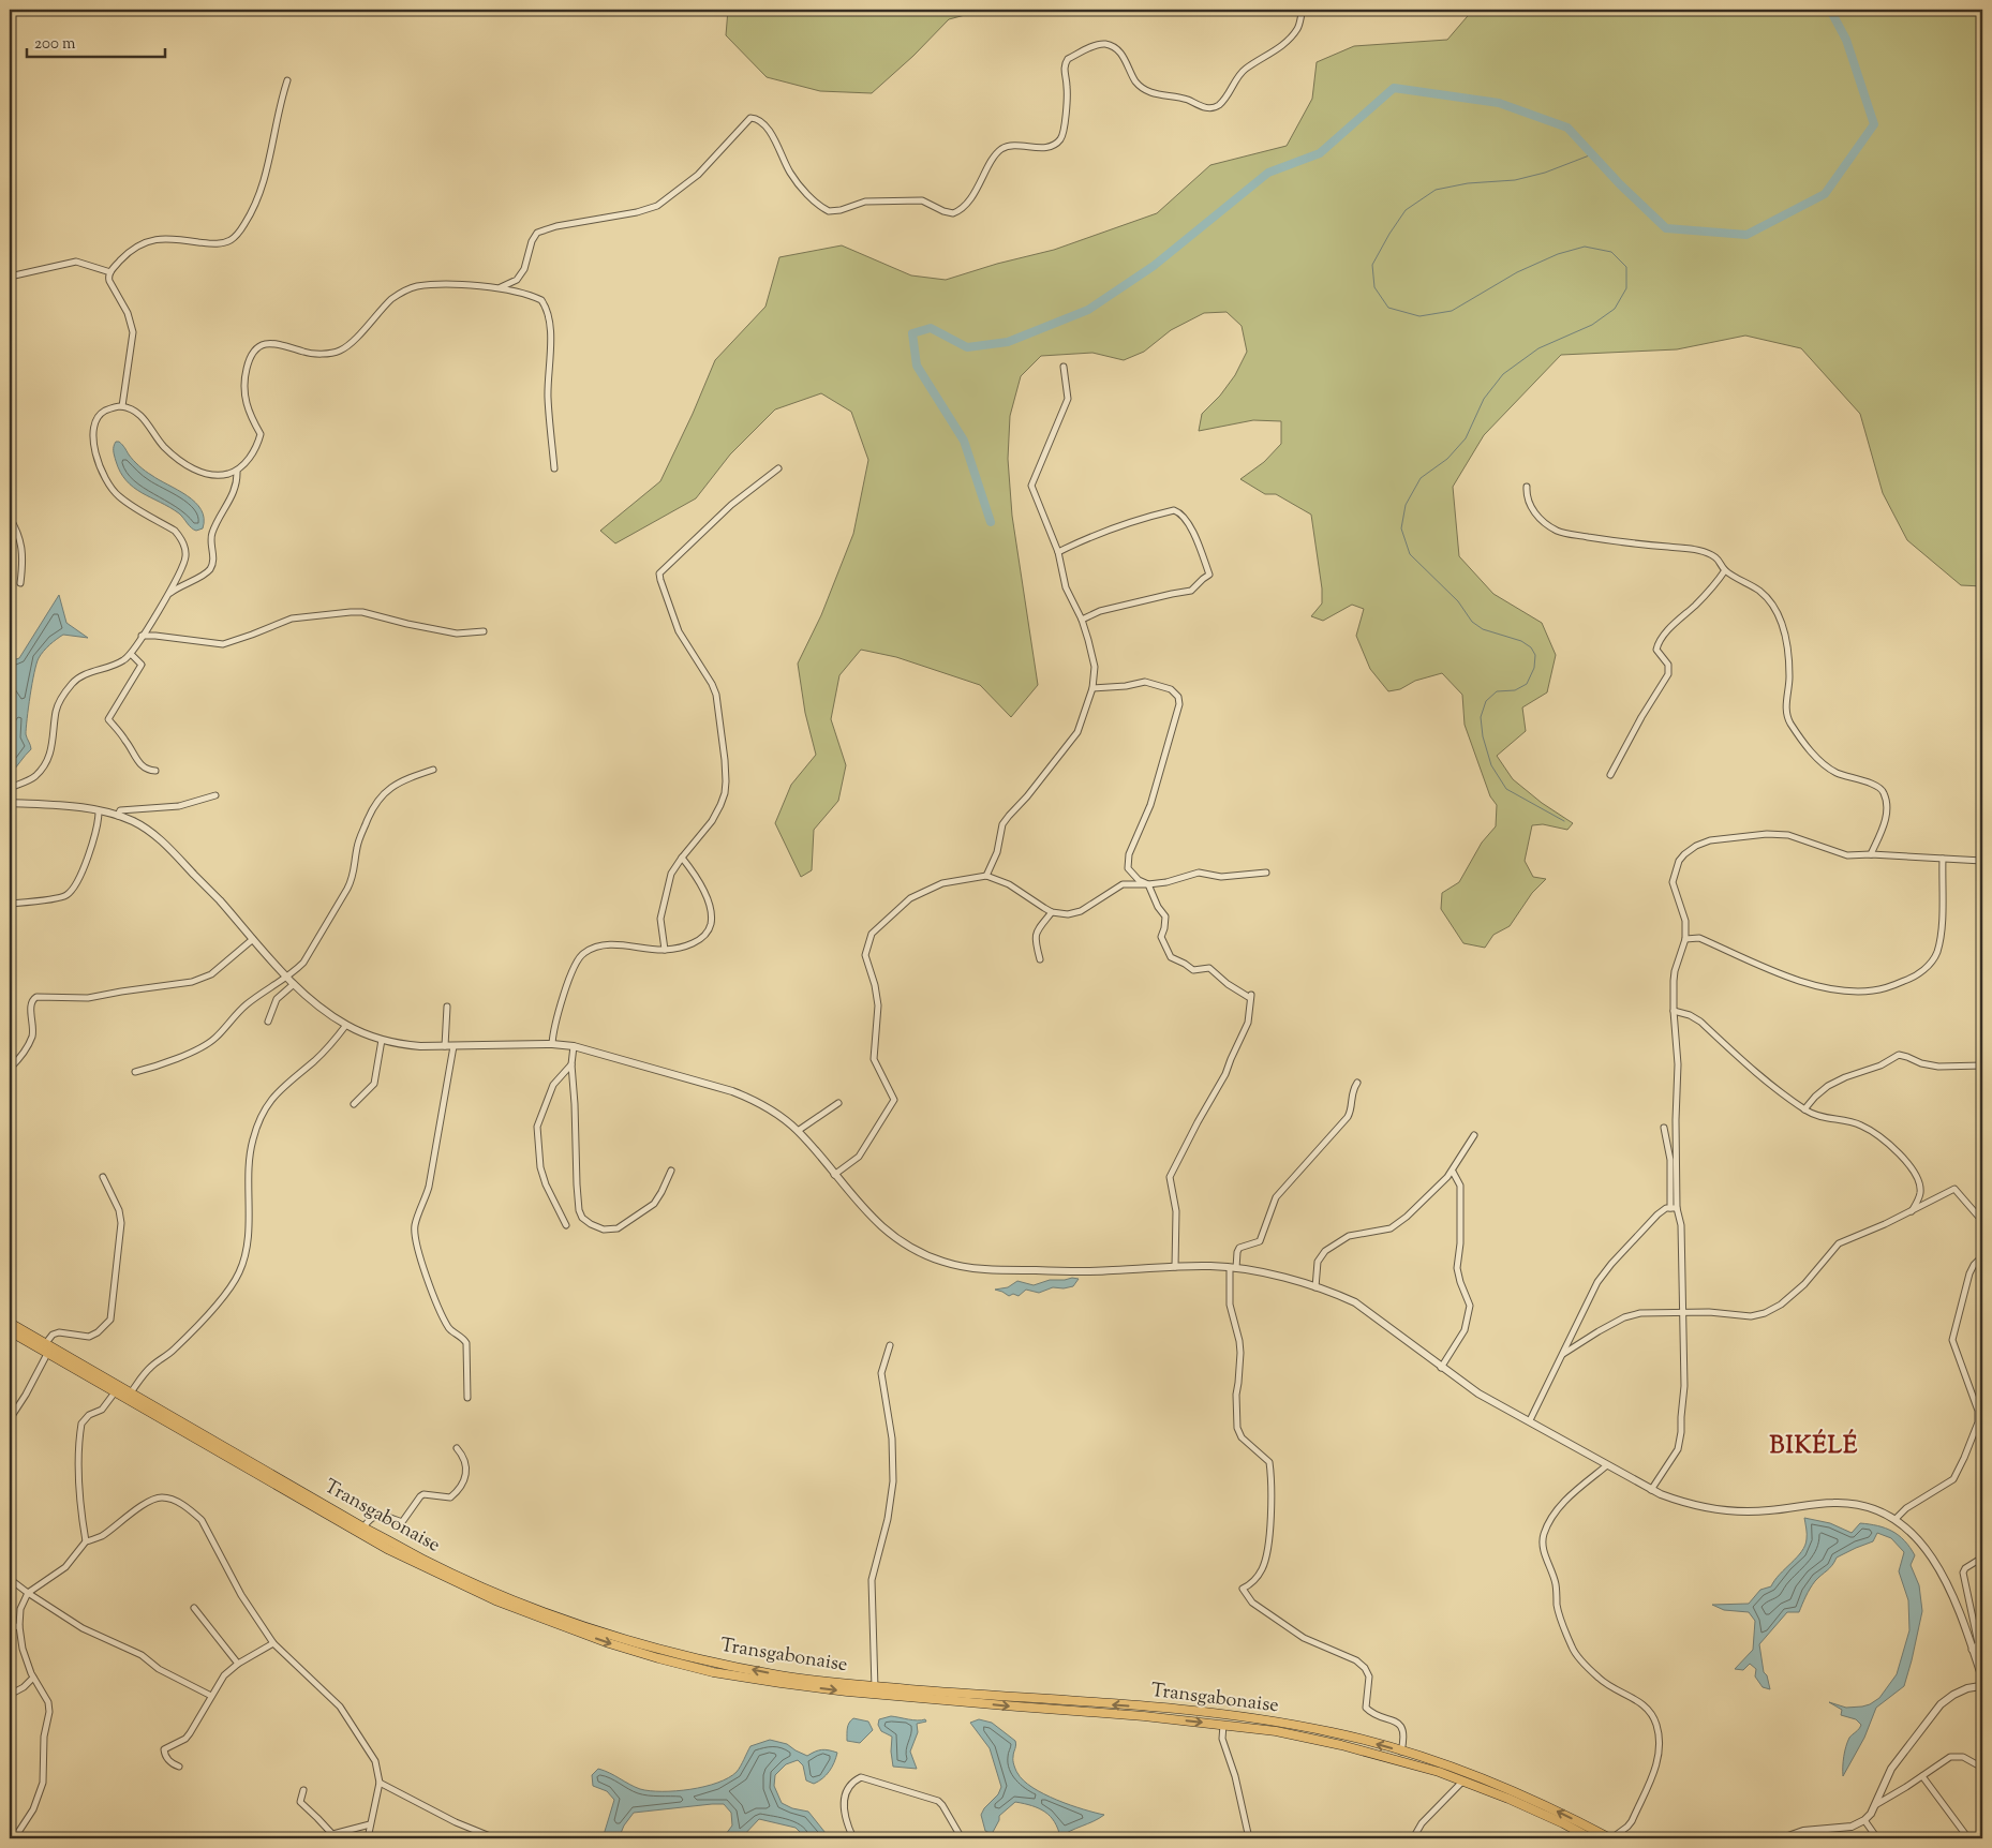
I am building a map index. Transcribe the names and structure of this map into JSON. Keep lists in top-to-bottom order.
{
  "streets": {
    "highway": ["Transgabonaise"]
  },
  "districts": ["BIKÉLÉ"],
  "scale_bar": "200 m"
}
